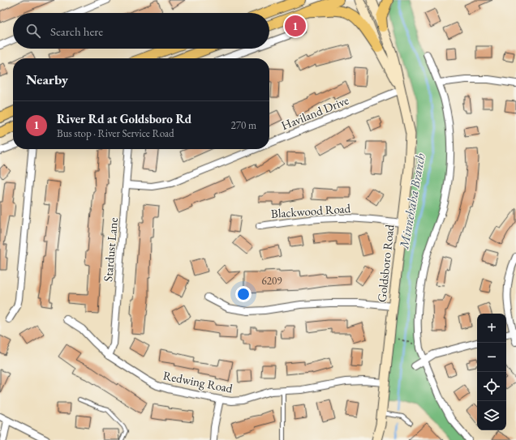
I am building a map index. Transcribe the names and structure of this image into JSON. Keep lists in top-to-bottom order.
{
  "streets": {
    "main road": ["Goldsboro Road"],
    "street": [
      "Haviland Drive",
      "Blackwood Road",
      "Stardust Lane",
      "Redwing Road"
    ]
  },
  "crossings": [
    ["Haviland Drive", "Stardust Lane"],
    ["Haviland Drive", "Goldsboro Road"],
    ["Blackwood Road", "Goldsboro Road"],
    ["Stardust Lane", "Redwing Road"],
    ["Goldsboro Road", "Redwing Road"]
  ],
  "water": ["Minnehaha Branch"],
  "house_numbers": ["6209"],
  "page": {
    "search": "Search here",
    "pins": "1",
    "heading": "Nearby",
    "list": [
      {
        "mark": "1",
        "name": "River Rd at Goldsboro Rd",
        "note": "Bus stop · River Service Road",
        "value": "270 m"
      }
    ],
    "map_buttons": ["+", "−"]
  }
}
